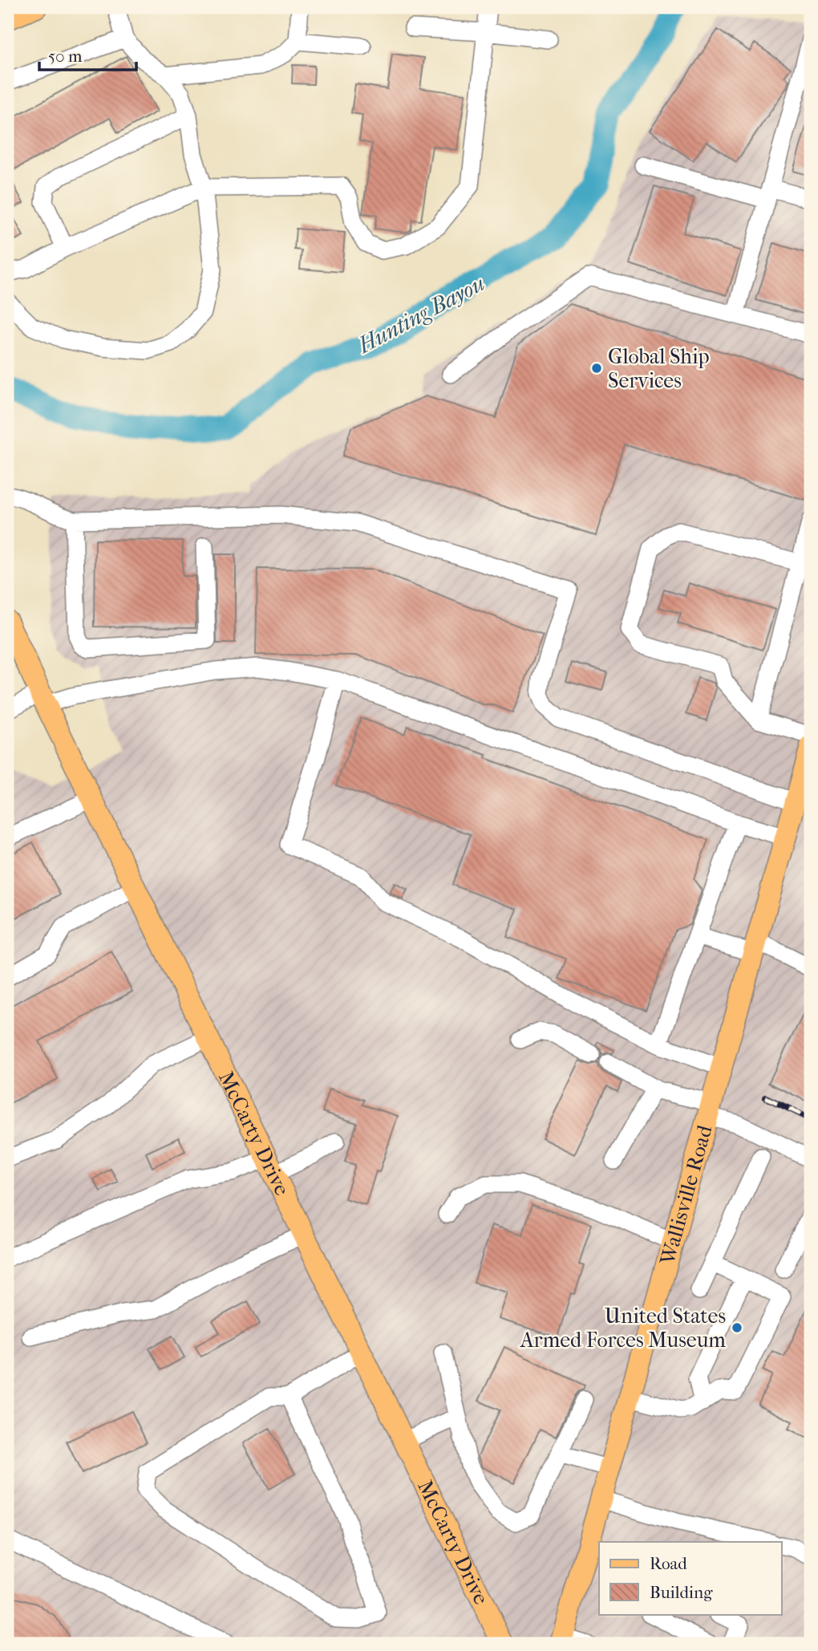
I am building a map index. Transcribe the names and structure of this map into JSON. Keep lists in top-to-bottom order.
{
  "streets": {
    "main road": ["McCarty Drive", "Wallisville Road"]
  },
  "water": ["Hunting Bayou"],
  "places": ["Global Ship Services", "United States Armed Forces Museum"],
  "legend": ["Road", "Building"],
  "scale_bar": "50 m"
}
